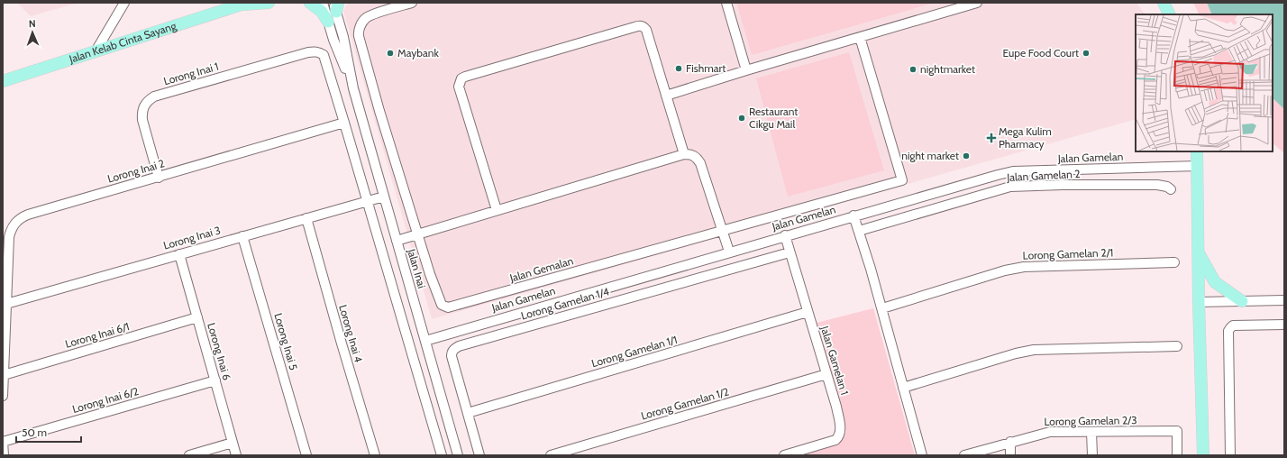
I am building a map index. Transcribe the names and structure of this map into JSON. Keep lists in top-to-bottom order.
{
  "streets": {
    "main road": ["Jalan Kelab Cinta Sayang"],
    "street": [
      "Lorong Inai 1",
      "Jalan Gamelan",
      "Lorong Inai 2",
      "Jalan Gamelan 2",
      "Lorong Inai 3",
      "Lorong Gamelan 2/1",
      "Jalan Inai",
      "Jalan Gemalan",
      "Lorong Gamelan 1/4",
      "Lorong Inai 4",
      "Lorong Inai 6/1",
      "Lorong Inai 5",
      "Lorong Inai 6",
      "Lorong Gamelan 1/1",
      "Jalan Gamelan 1",
      "Lorong Inai 6/2",
      "Lorong Gamelan 1/2",
      "Lorong Gamelan 2/3"
    ]
  },
  "crossings": [
    ["Lorong Inai 1", "Lorong Inai 2"],
    ["Jalan Gamelan", "Jalan Inai"],
    ["Jalan Gamelan", "Jalan Gamelan 1"],
    ["Lorong Inai 2", "Lorong Inai 3"],
    ["Lorong Inai 2", "Lorong Inai 6/1"],
    ["Lorong Inai 3", "Jalan Inai"],
    ["Lorong Inai 3", "Lorong Inai 4"],
    ["Lorong Inai 3", "Lorong Inai 5"],
    ["Lorong Inai 3", "Lorong Inai 6"],
    ["Lorong Gamelan 1/4", "Lorong Gamelan 1/1"],
    ["Lorong Gamelan 1/4", "Jalan Gamelan 1"],
    ["Lorong Inai 6/1", "Lorong Inai 6"],
    ["Lorong Inai 6", "Lorong Inai 6/2"],
    ["Lorong Gamelan 1/1", "Jalan Gamelan 1"],
    ["Jalan Gamelan 1", "Lorong Gamelan 1/2"]
  ],
  "places": {
    "other": [
      "Maybank",
      "Eupe Food Court",
      "Fishmart",
      "nightmarket",
      "Restaurant Cikgu Mail",
      "night market"
    ],
    "health": ["Mega Kulim Pharmacy"]
  },
  "scale_bar": "50 m",
  "north": "top"
}
